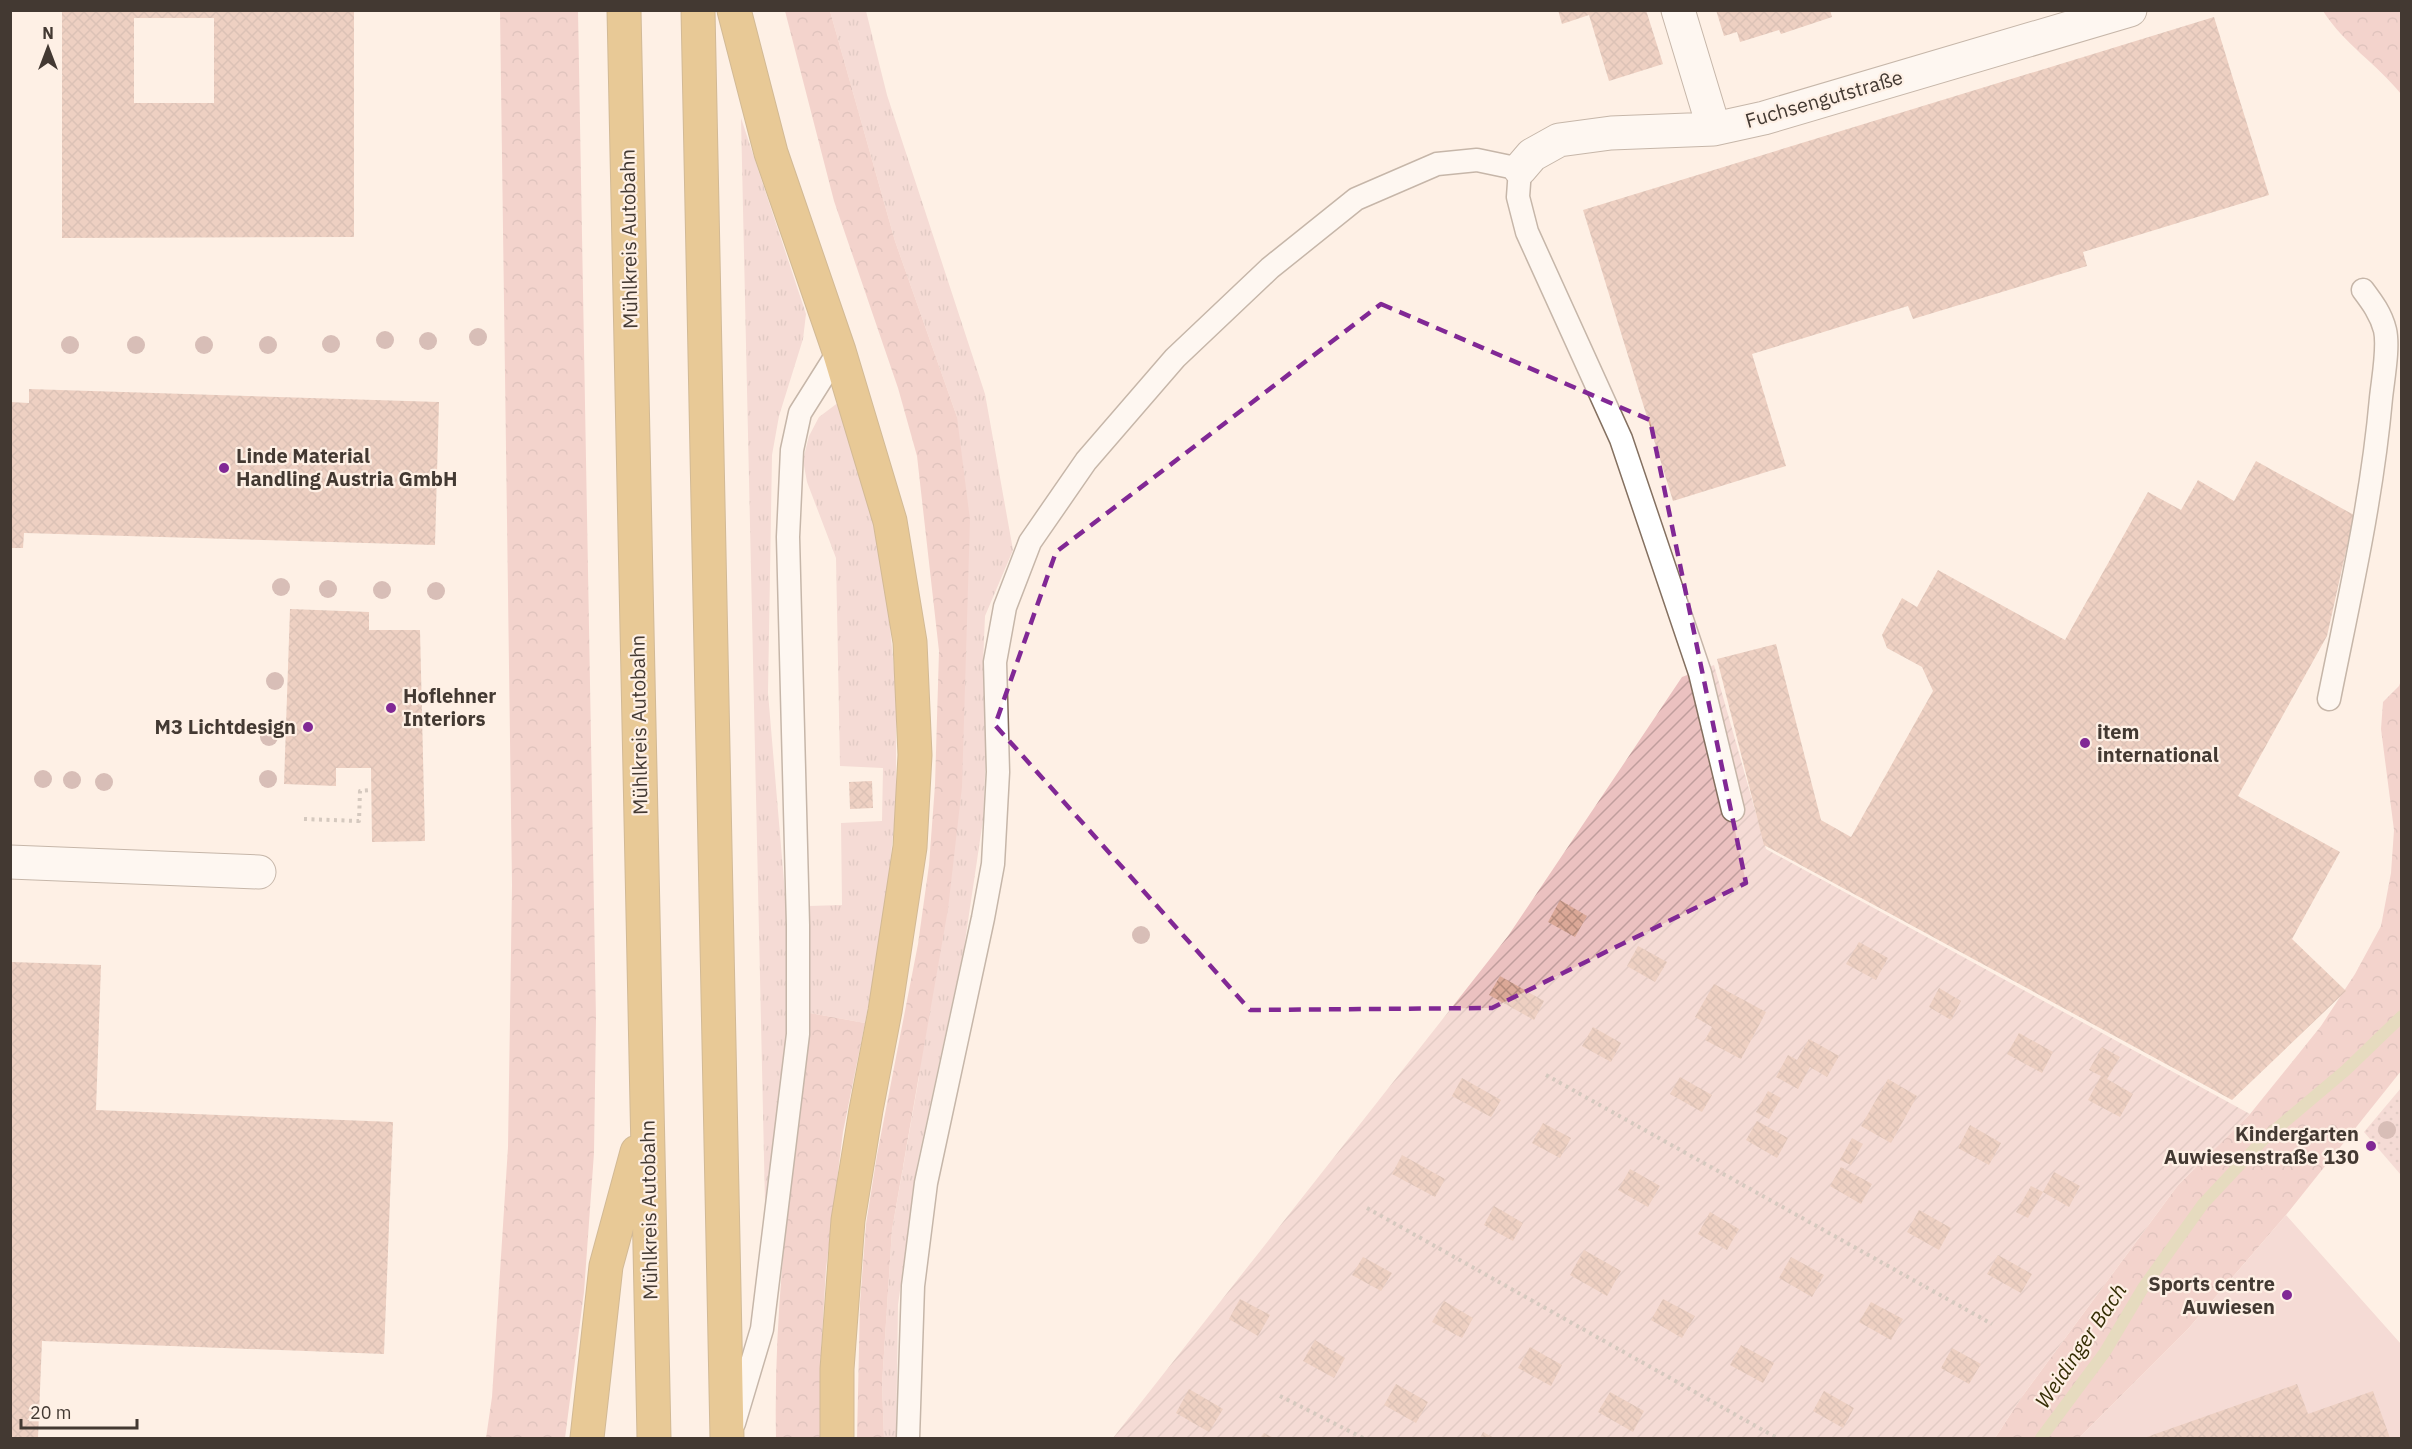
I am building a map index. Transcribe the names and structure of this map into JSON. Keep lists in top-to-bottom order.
{
  "streets": {
    "highway": ["Mühlkreis Autobahn"],
    "street": ["Fuchsengutstraße"]
  },
  "water": ["Weidinger Bach"],
  "places": [
    "Linde Material Handling Austria GmbH",
    "Hoflehner Interiors",
    "M3 Lichtdesign",
    "item international",
    "Kindergarten Auwiesenstraße 130",
    "Sports centre Auwiesen"
  ],
  "scale_bar": "20 m",
  "north": "top"
}
